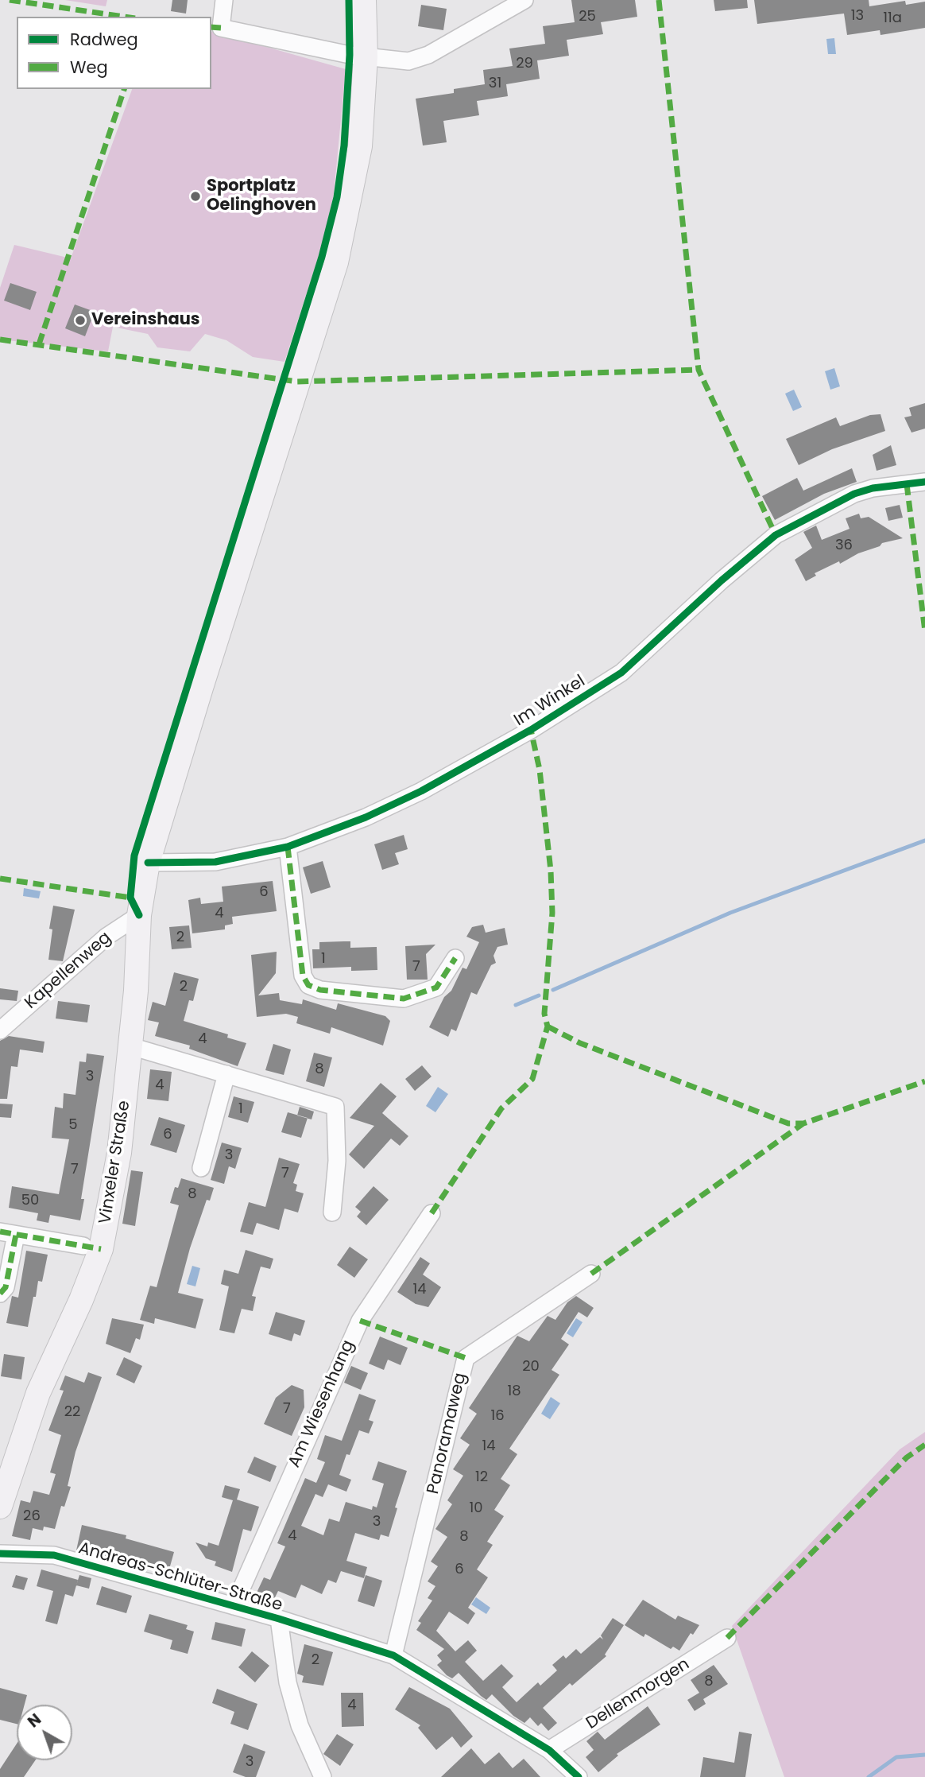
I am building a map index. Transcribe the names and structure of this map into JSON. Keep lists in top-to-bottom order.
{
  "streets": {
    "main road": ["Vinxeler Straße"],
    "street": [
      "Im Winkel",
      "Kapellenweg",
      "Am Wiesenhang",
      "Panoramaweg",
      "Andreas-Schlüter-Straße",
      "Dellenmorgen"
    ]
  },
  "crossings": [
    ["Im Winkel", "Vinxeler Straße"],
    ["Kapellenweg", "Vinxeler Straße"],
    ["Am Wiesenhang", "Andreas-Schlüter-Straße"],
    ["Panoramaweg", "Andreas-Schlüter-Straße"],
    ["Andreas-Schlüter-Straße", "Dellenmorgen"]
  ],
  "places": ["Sportplatz Oelinghoven", "Vereinshaus"],
  "house_numbers": [
    "13",
    "25",
    "11a",
    "29",
    "31",
    "36",
    "6",
    "4",
    "2",
    "1",
    "7",
    "2",
    "4",
    "8",
    "3",
    "4",
    "1",
    "5",
    "6",
    "3",
    "7",
    "7",
    "8",
    "50",
    "14",
    "20",
    "18",
    "7",
    "22",
    "16",
    "14",
    "12",
    "10",
    "26",
    "3",
    "4",
    "8",
    "6",
    "2",
    "8",
    "4",
    "3"
  ],
  "legend": ["Radweg", "Weg"],
  "north": "top left"
}
